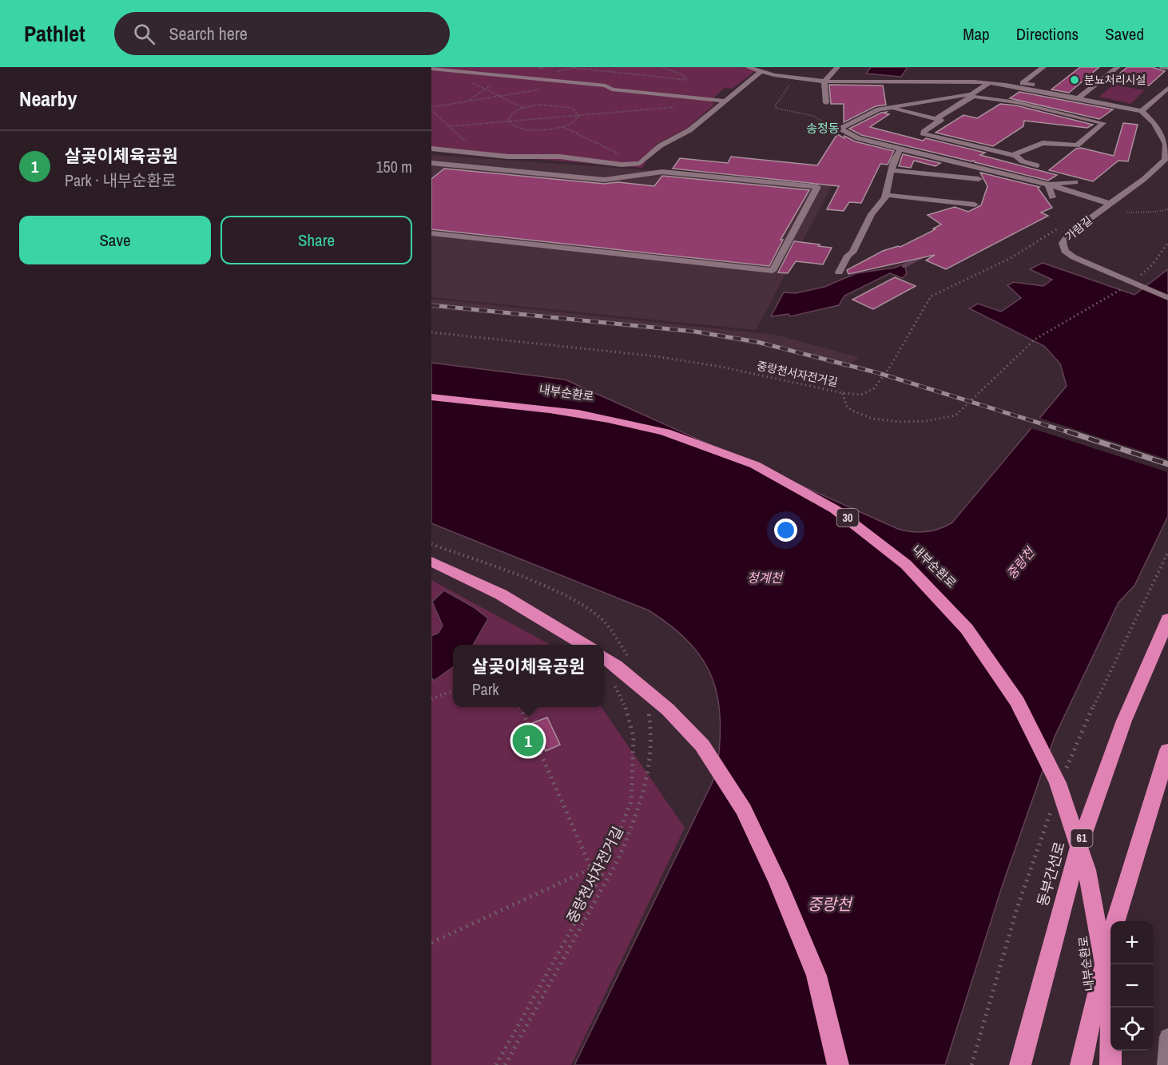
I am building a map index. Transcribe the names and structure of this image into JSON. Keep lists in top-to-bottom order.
{
  "streets": {
    "highway": [
      "내부순환로",
      "30",
      "61",
      "동부간선로"
    ],
    "street": ["가람길"],
    "path": ["중랑천서자전거길"]
  },
  "districts": ["송정동"],
  "water": ["중랑천", "청계천"],
  "places": ["분뇨처리시설"],
  "page": {
    "header": "Pathlet",
    "search": "Search here",
    "nav": ["Map", "Directions", "Saved"],
    "heading": "Nearby",
    "list": [
      {
        "mark": "1",
        "name": "살곶이체육공원",
        "note": "Park · 내부순환로",
        "value": "150 m"
      }
    ],
    "buttons": ["Save", "Share"],
    "popup": ["살곶이체육공원", "Park"],
    "pins": "1",
    "map_buttons": ["+", "−"]
  }
}
